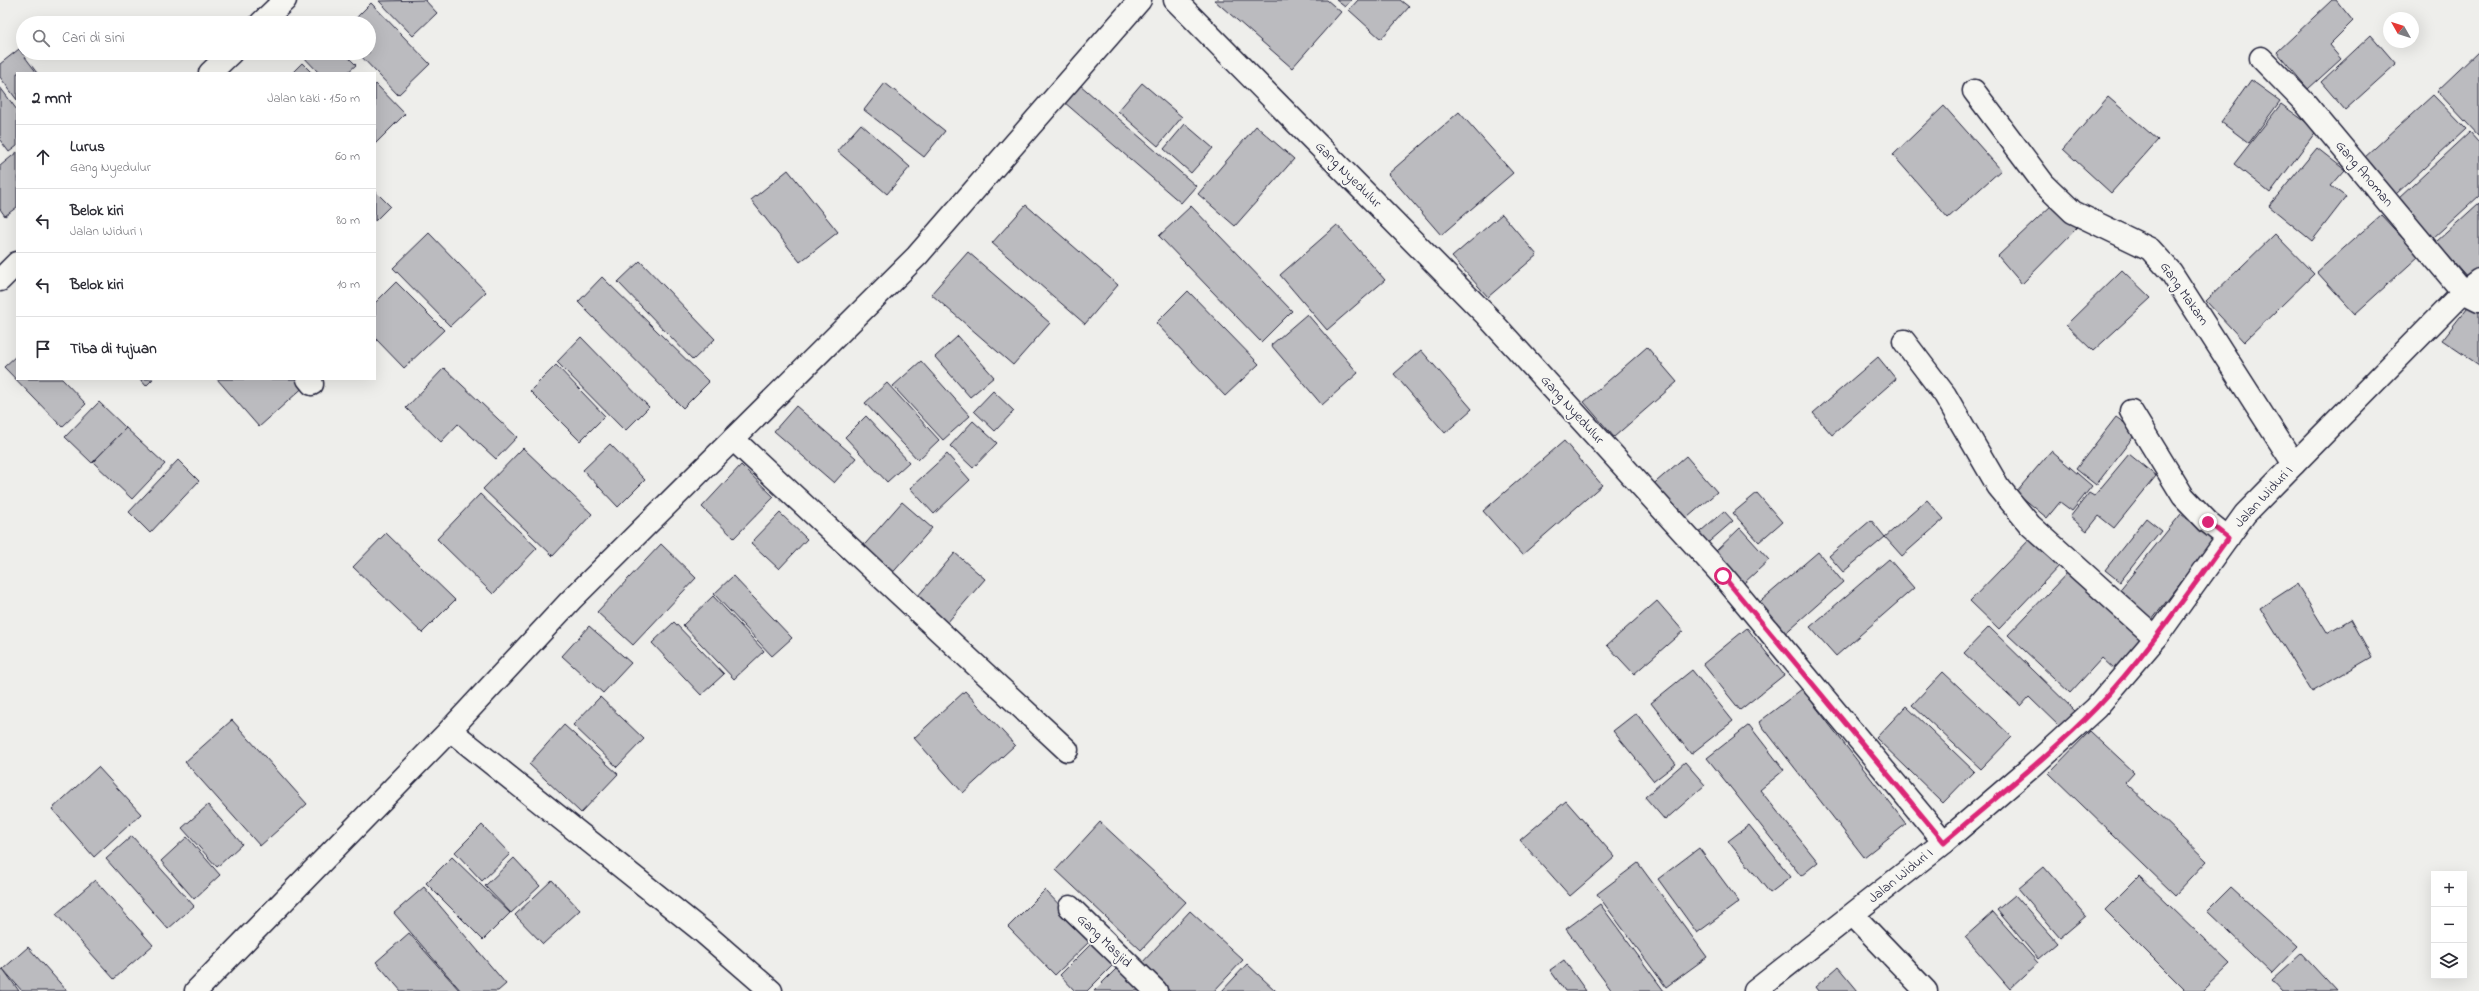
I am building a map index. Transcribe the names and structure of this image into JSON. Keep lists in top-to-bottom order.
{
  "streets": {
    "street": [
      "Gang Anoman",
      "Gang Nyedulur",
      "Gang Makam",
      "Jalan Widuri I",
      "Gang Masjid"
    ]
  },
  "crossings": [
    ["Gang Anoman", "Jalan Widuri I"],
    ["Gang Nyedulur", "Jalan Widuri I"],
    ["Gang Makam", "Jalan Widuri I"]
  ],
  "north": "top left",
  "page": {
    "search": "Cari di sini",
    "heading": ["2 mnt", "Jalan kaki · 150 m"],
    "list": [
      ["Lurus", "Gang Nyedulur", "60 m"],
      ["Belok kiri", "Jalan Widuri I", "80 m"],
      ["Belok kiri", "10 m"],
      "Tiba di tujuan"
    ],
    "map_buttons": ["+", "−"]
  }
}
